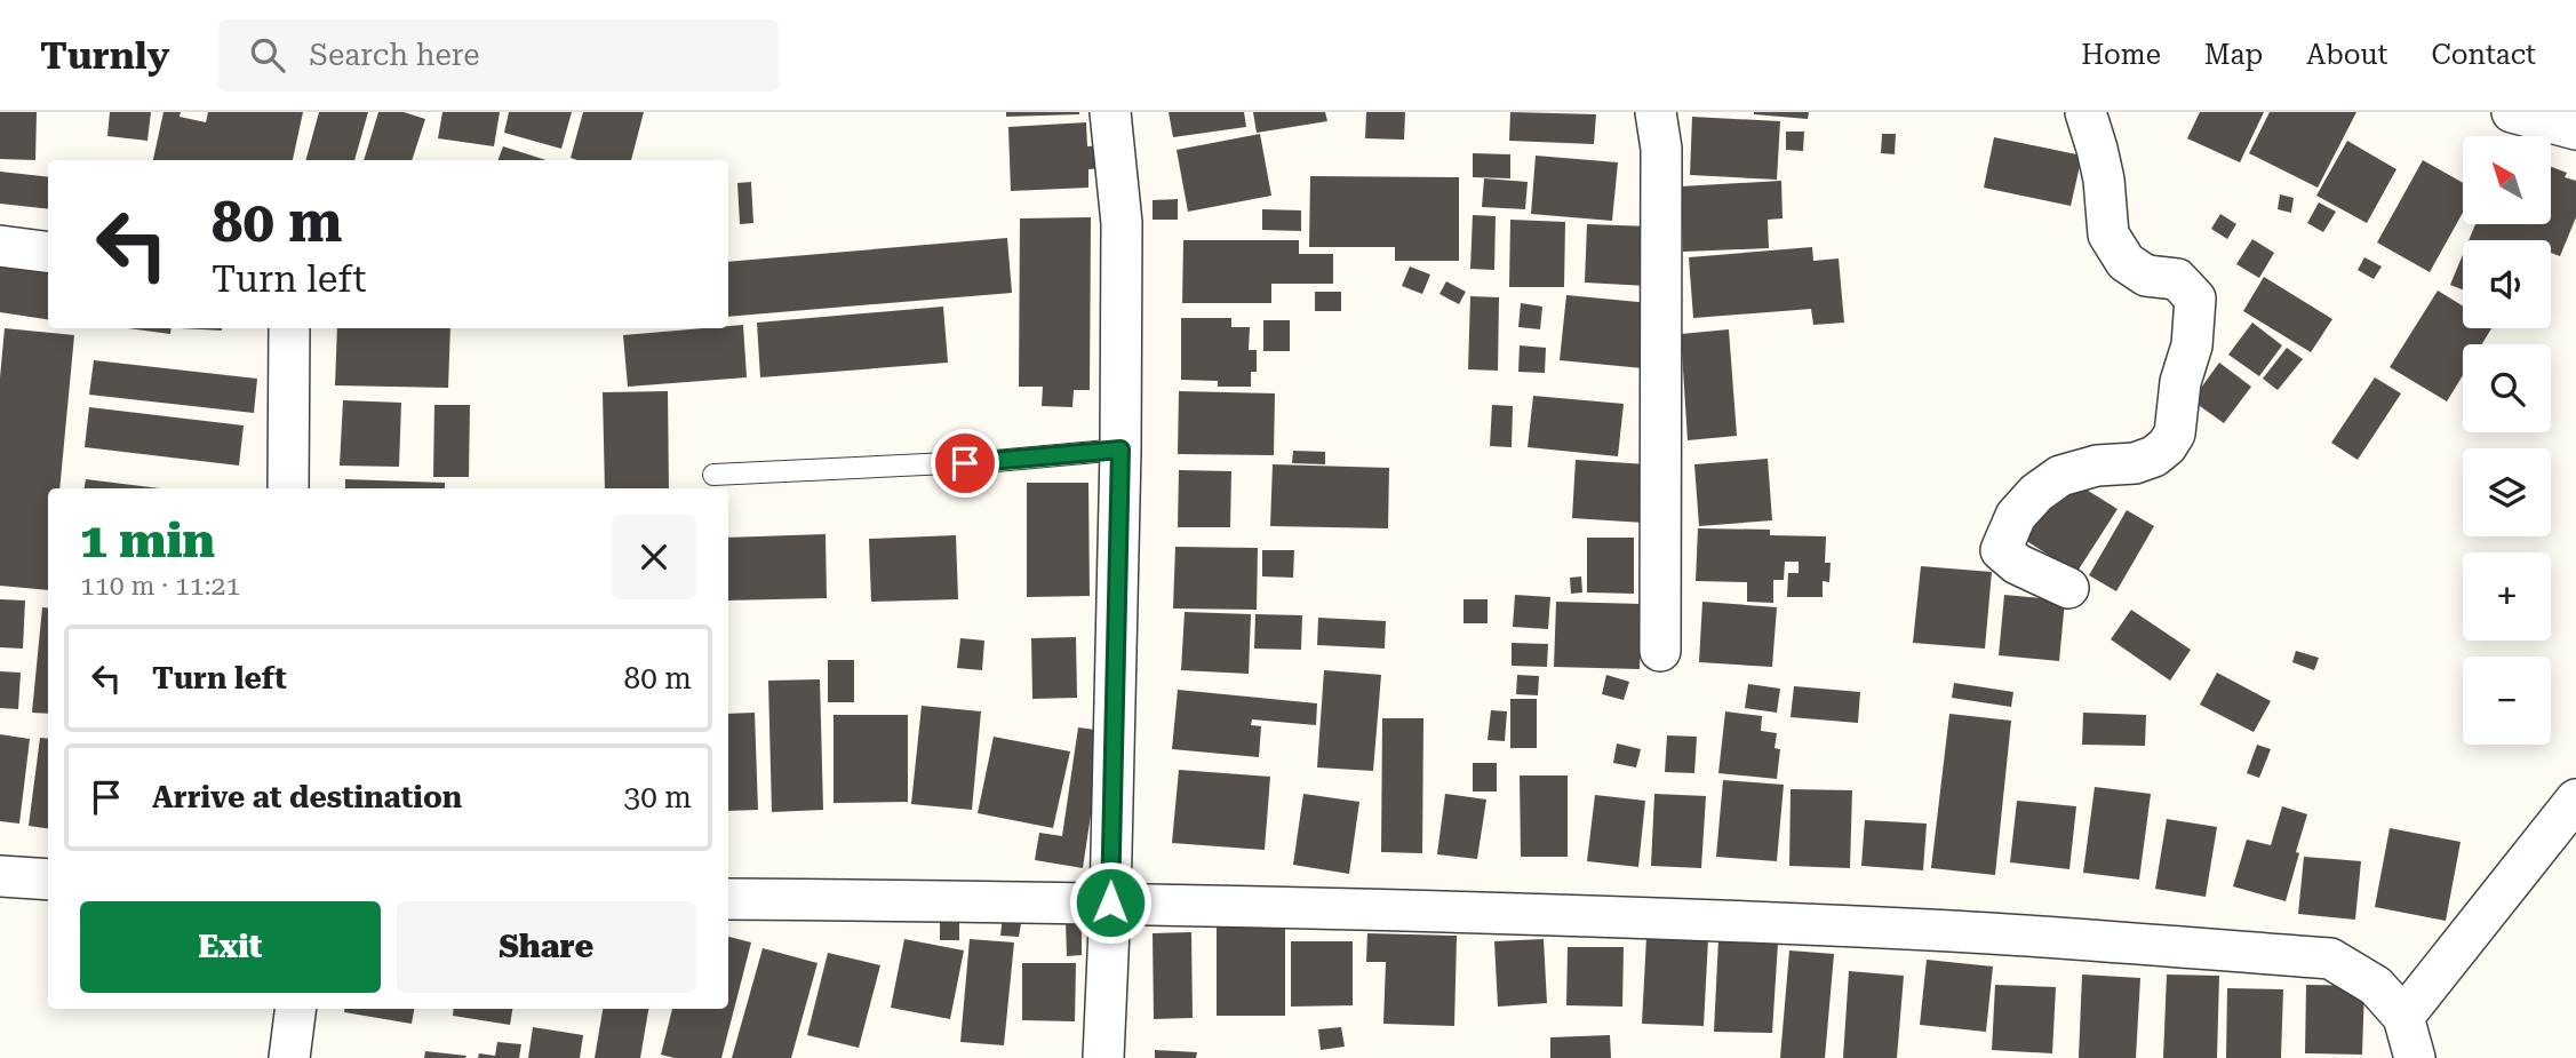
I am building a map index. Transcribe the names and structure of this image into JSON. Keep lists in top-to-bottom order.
{
  "north": "top left",
  "page": {
    "header": "Turnly",
    "search": "Search here",
    "nav": [
      "Home",
      "Map",
      "About",
      "Contact"
    ],
    "map_buttons": ["+", "−"],
    "turn": ["80 m", "Turn left"],
    "heading": ["1 min", "110 m · 11:21"],
    "list": [
      {
        "name": "Turn left",
        "value": "80 m"
      },
      {
        "name": "Arrive at destination",
        "value": "30 m"
      }
    ],
    "buttons": ["Exit", "Share"]
  }
}
